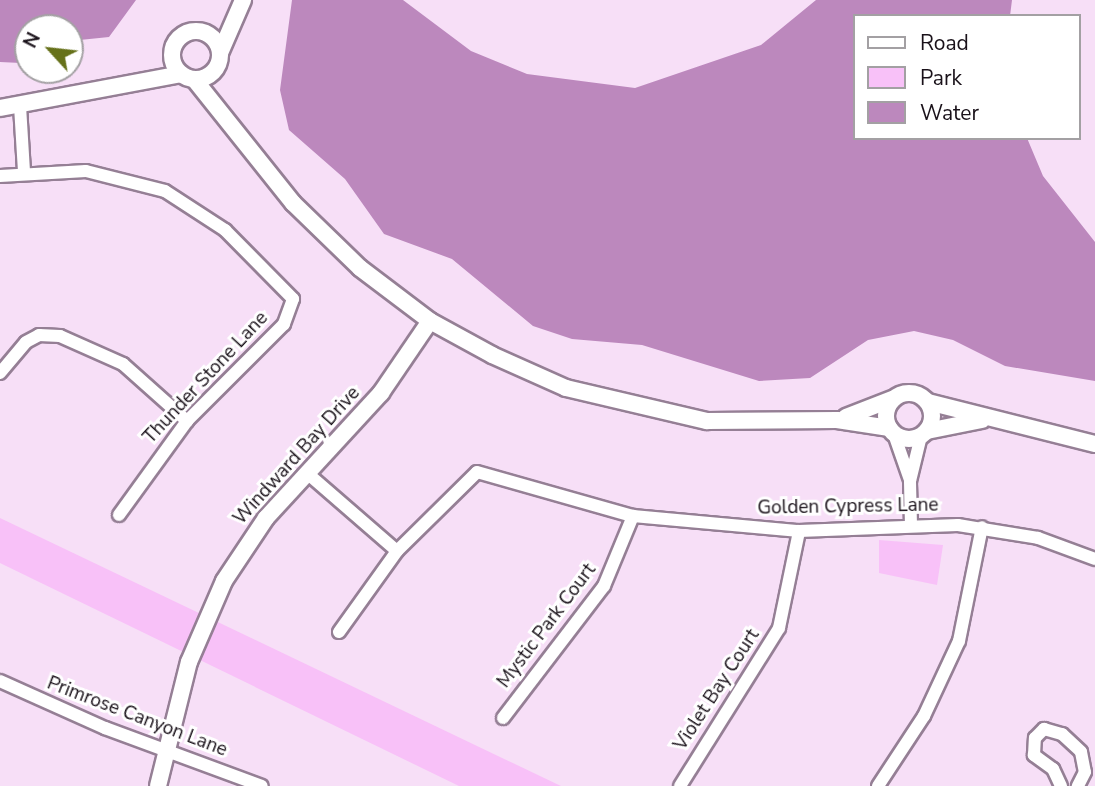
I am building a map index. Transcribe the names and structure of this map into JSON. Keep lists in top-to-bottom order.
{
  "streets": {
    "street": [
      "Thunder Stone Lane",
      "Windward Bay Drive",
      "Golden Cypress Lane",
      "Mystic Park Court",
      "Violet Bay Court",
      "Primrose Canyon Lane"
    ]
  },
  "crossings": [
    ["Windward Bay Drive", "Primrose Canyon Lane"],
    ["Golden Cypress Lane", "Mystic Park Court"],
    ["Golden Cypress Lane", "Violet Bay Court"]
  ],
  "legend": ["Road", "Park", "Water"],
  "north": "top left"
}
